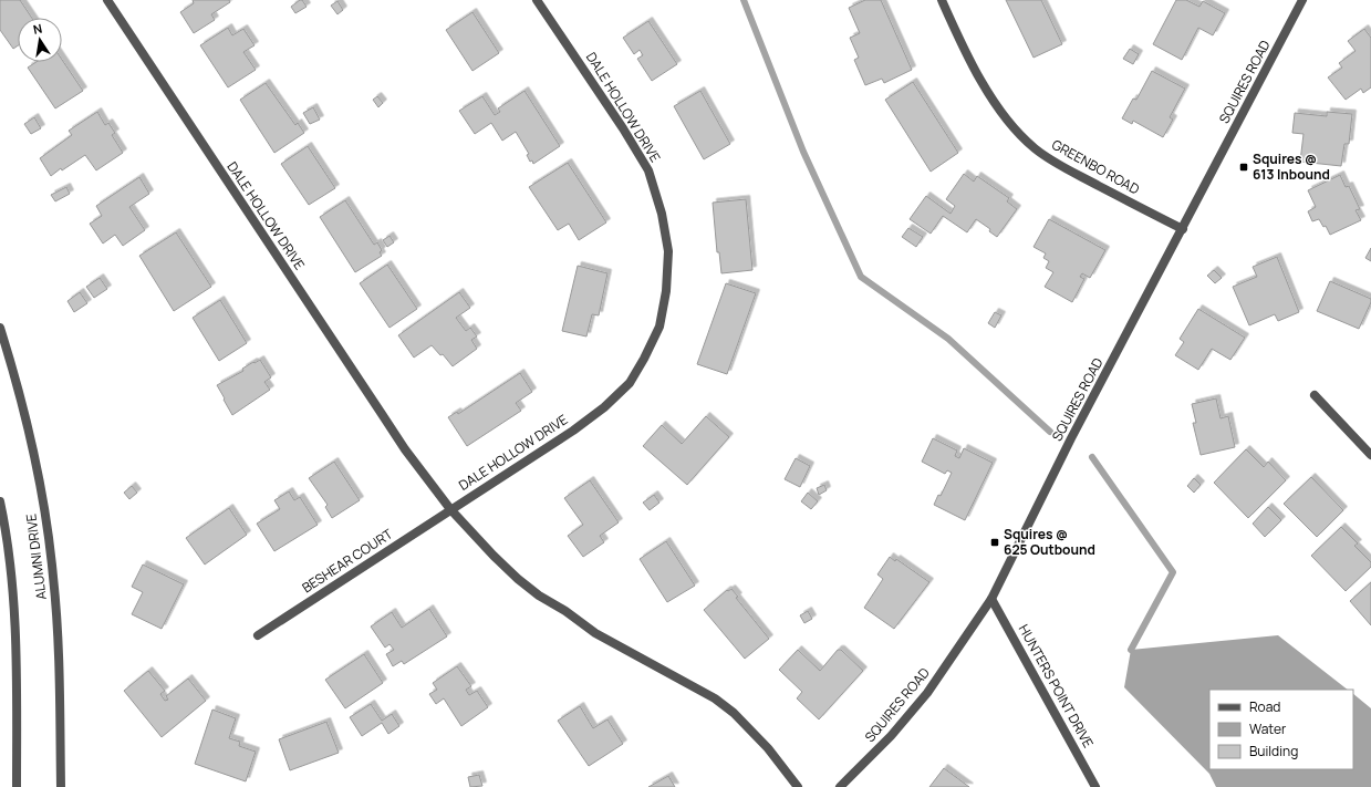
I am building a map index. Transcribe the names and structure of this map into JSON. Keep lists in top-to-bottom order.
{
  "streets": {
    "street": [
      "SQUIRES ROAD",
      "DALE HOLLOW DRIVE",
      "GREENBO ROAD",
      "ALUMNI DRIVE",
      "BESHEAR COURT",
      "HUNTERS POINT DRIVE"
    ]
  },
  "crossings": [
    ["SQUIRES ROAD", "GREENBO ROAD"],
    ["SQUIRES ROAD", "HUNTERS POINT DRIVE"],
    ["DALE HOLLOW DRIVE", "BESHEAR COURT"]
  ],
  "places": {
    "transit": ["Squires @ 613 Inbound", "Squires @ 625 Outbound"]
  },
  "legend": ["Road", "Water", "Building"],
  "north": "top"
}
